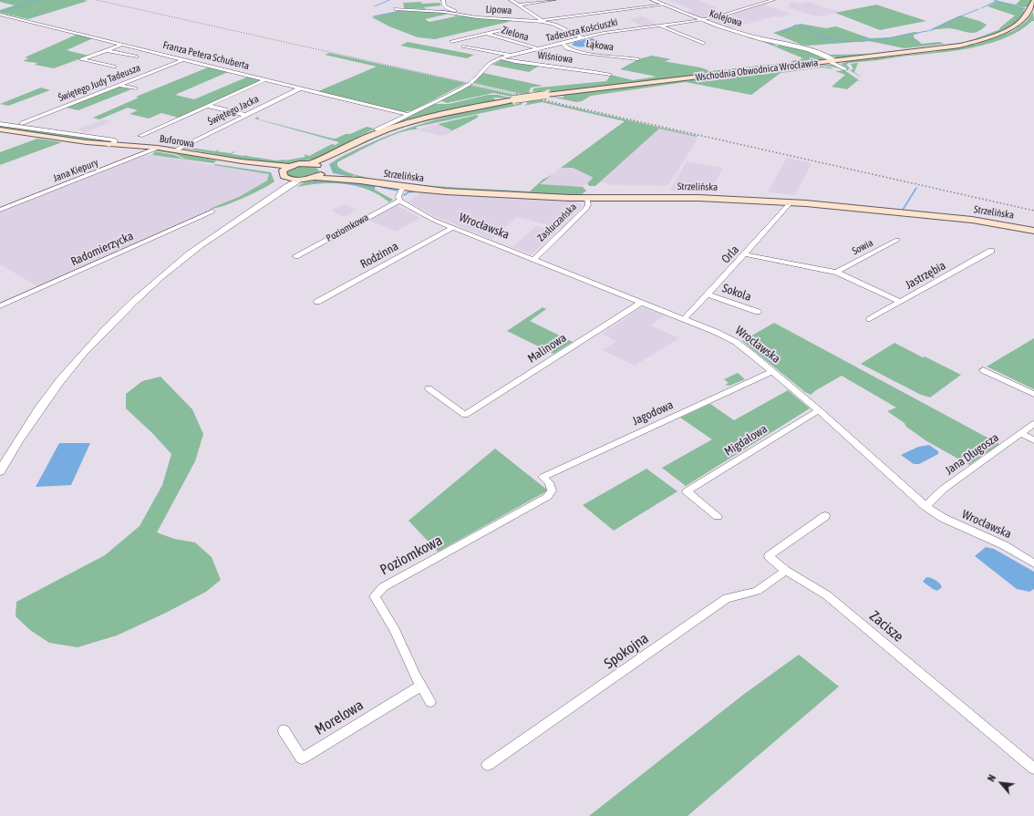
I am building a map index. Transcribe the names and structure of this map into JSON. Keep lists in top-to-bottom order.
{
  "streets": {
    "main road": ["Wschodnia Obwodnica Wrocławia", "Buforowa", "Strzelińska"],
    "street": [
      "Lipowa",
      "Kolejowa",
      "Tadeusza Kościuszki",
      "Zielona",
      "Łąkowa",
      "Franza Petera Schuberta",
      "Wiśniowa",
      "Świętego Judy Tadeusza",
      "Świętego Jacka",
      "Jana Kiepury",
      "Zasłuczańska",
      "Wrocławska",
      "Poziomkowa",
      "Sowia",
      "Radomierzycka",
      "Orla",
      "Rodzinna",
      "Jastrzębia",
      "Sokola",
      "Malinowa",
      "Jagodowa",
      "Migdałowa",
      "Jana Długosza",
      "Zacisze",
      "Spokojna",
      "Morelowa"
    ]
  },
  "crossings": [
    ["Kolejowa", "Tadeusza Kościuszki"],
    ["Kolejowa", "Wschodnia Obwodnica Wrocławia"],
    ["Tadeusza Kościuszki", "Zielona"],
    ["Tadeusza Kościuszki", "Łąkowa"],
    ["Tadeusza Kościuszki", "Franza Petera Schuberta"],
    ["Tadeusza Kościuszki", "Wiśniowa"],
    ["Franza Petera Schuberta", "Świętego Judy Tadeusza"],
    ["Franza Petera Schuberta", "Świętego Jacka"],
    ["Wschodnia Obwodnica Wrocławia", "Strzelińska"],
    ["Świętego Jacka", "Buforowa"],
    ["Buforowa", "Jana Kiepury"],
    ["Strzelińska", "Zasłuczańska"],
    ["Strzelińska", "Orla"],
    ["Zasłuczańska", "Wrocławska"],
    ["Wrocławska", "Poziomkowa"],
    ["Wrocławska", "Orla"],
    ["Wrocławska", "Rodzinna"],
    ["Wrocławska", "Malinowa"],
    ["Wrocławska", "Jagodowa"],
    ["Wrocławska", "Migdałowa"],
    ["Wrocławska", "Jana Długosza"],
    ["Poziomkowa", "Jagodowa"],
    ["Poziomkowa", "Morelowa"],
    ["Orla", "Sokola"],
    ["Zacisze", "Spokojna"]
  ],
  "north": "top left"
}
